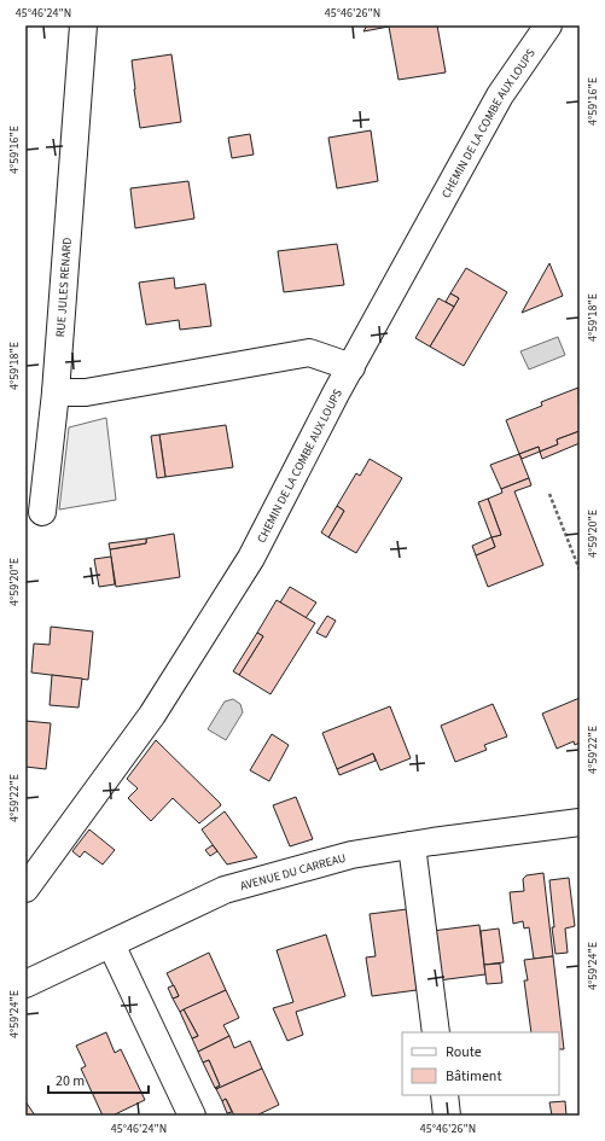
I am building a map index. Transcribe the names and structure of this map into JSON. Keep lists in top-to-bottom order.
{
  "streets": {
    "street": ["CHEMIN DE LA COMBE AUX LOUPS", "RUE JULES RENARD", "AVENUE DU CARREAU"]
  },
  "legend": ["Route", "Bâtiment"],
  "scale_bar": "20 m",
  "coordinates": [
    "45°46'24\"N",
    "45°46'26\"N",
    "4°59'16\"E",
    "4°59'18\"E",
    "4°59'20\"E",
    "4°59'22\"E",
    "4°59'24\"E"
  ]
}
